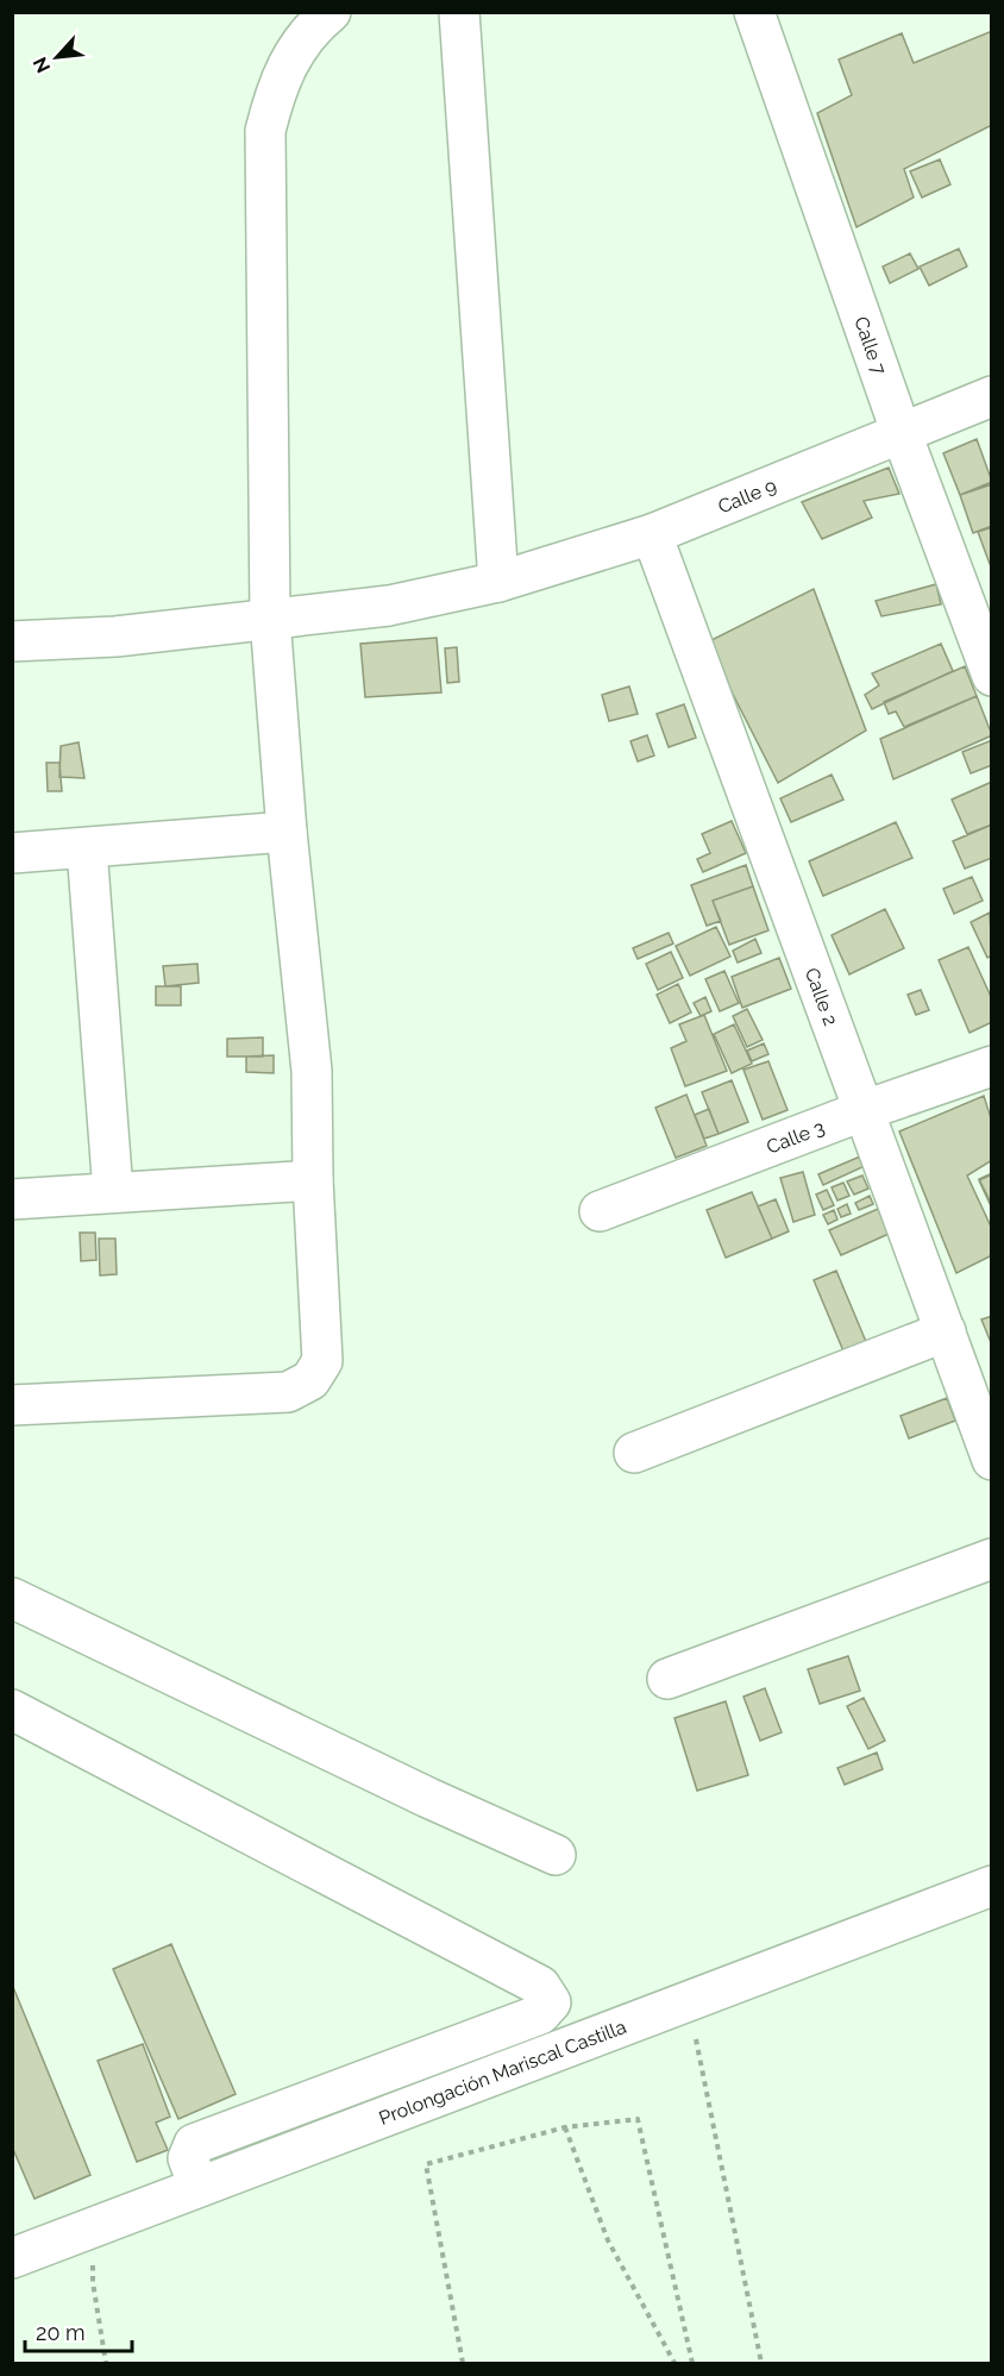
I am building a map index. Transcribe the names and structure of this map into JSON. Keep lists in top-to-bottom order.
{
  "streets": {
    "street": [
      "Calle 7",
      "Calle 9",
      "Calle 2",
      "Calle 3",
      "Prolongación Mariscal Castilla"
    ]
  },
  "crossings": [
    ["Calle 7", "Calle 9"],
    ["Calle 9", "Calle 2"],
    ["Calle 2", "Calle 3"]
  ],
  "scale_bar": "20 m",
  "north": "bottom left"
}
